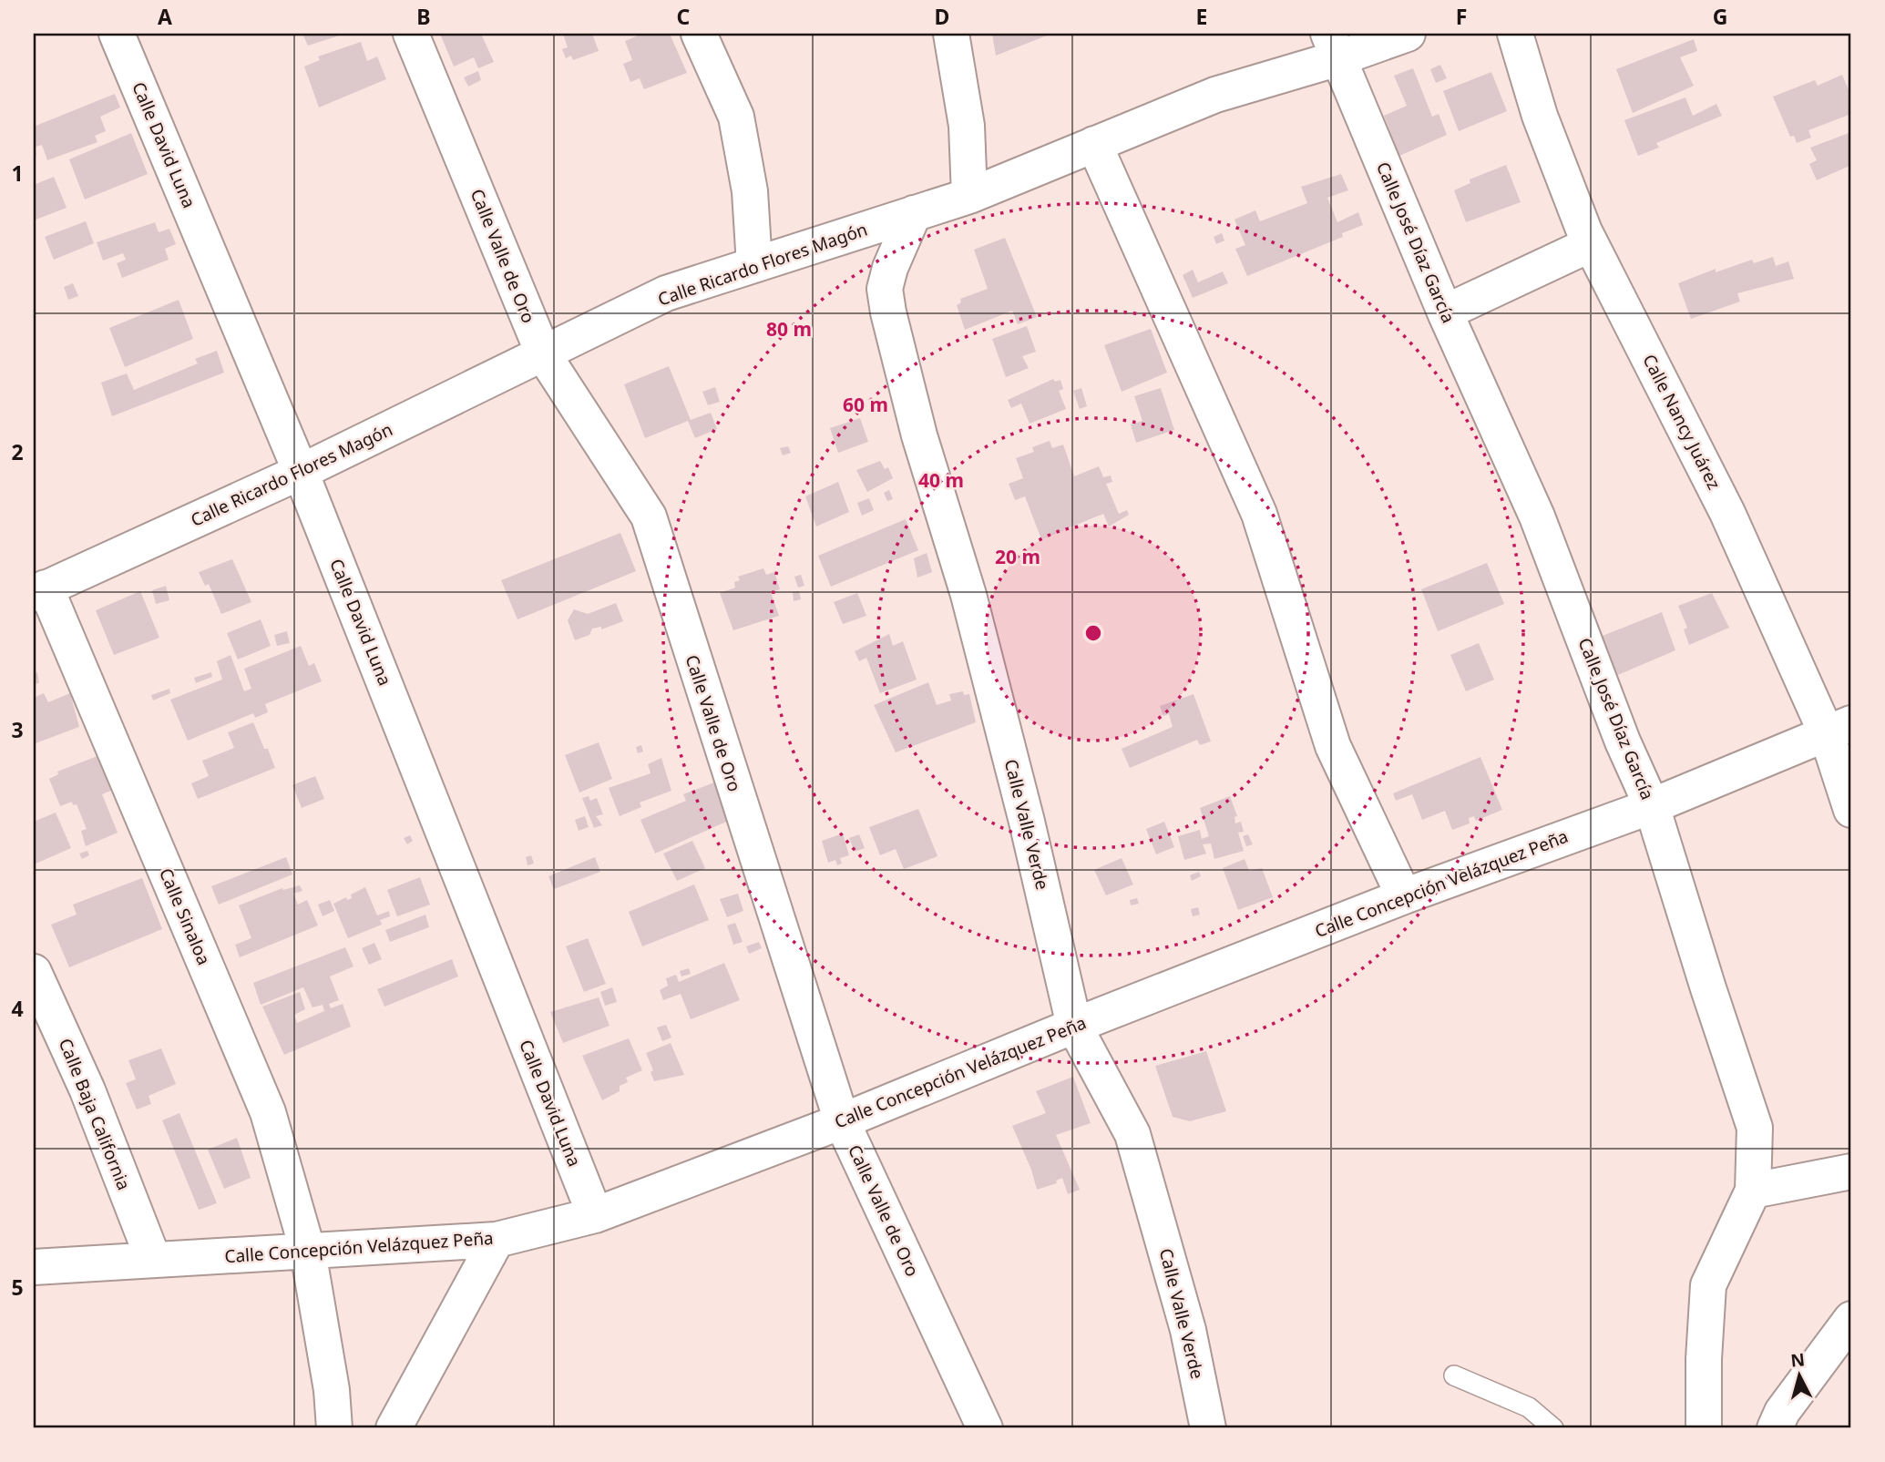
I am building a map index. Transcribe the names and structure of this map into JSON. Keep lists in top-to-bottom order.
{
  "streets": {
    "street": [
      "Calle David Luna",
      "Calle José Díaz García",
      "Calle Valle de Oro",
      "Calle Ricardo Flores Magón",
      "Calle Nancy Juárez",
      "Calle Valle Verde",
      "Calle Concepción Velázquez Peña",
      "Calle Sinaloa",
      "Calle Baja California"
    ]
  },
  "crossings": [
    ["Calle David Luna", "Calle Ricardo Flores Magón"],
    ["Calle David Luna", "Calle Concepción Velázquez Peña"],
    ["Calle José Díaz García", "Calle Ricardo Flores Magón"],
    ["Calle José Díaz García", "Calle Concepción Velázquez Peña"],
    ["Calle Valle de Oro", "Calle Ricardo Flores Magón"],
    ["Calle Valle de Oro", "Calle Concepción Velázquez Peña"],
    ["Calle Ricardo Flores Magón", "Calle Valle Verde"],
    ["Calle Ricardo Flores Magón", "Calle Sinaloa"],
    ["Calle Nancy Juárez", "Calle Concepción Velázquez Peña"],
    ["Calle Valle Verde", "Calle Concepción Velázquez Peña"],
    ["Calle Concepción Velázquez Peña", "Calle Sinaloa"],
    ["Calle Concepción Velázquez Peña", "Calle Baja California"]
  ],
  "north": "top",
  "grid": {
    "columns": [
      "A",
      "B",
      "C",
      "D",
      "E",
      "F",
      "G"
    ],
    "rows": [
      "1",
      "2",
      "3",
      "4",
      "5"
    ]
  },
  "rings": [
    "80 m",
    "60 m",
    "40 m",
    "20 m"
  ]
}
